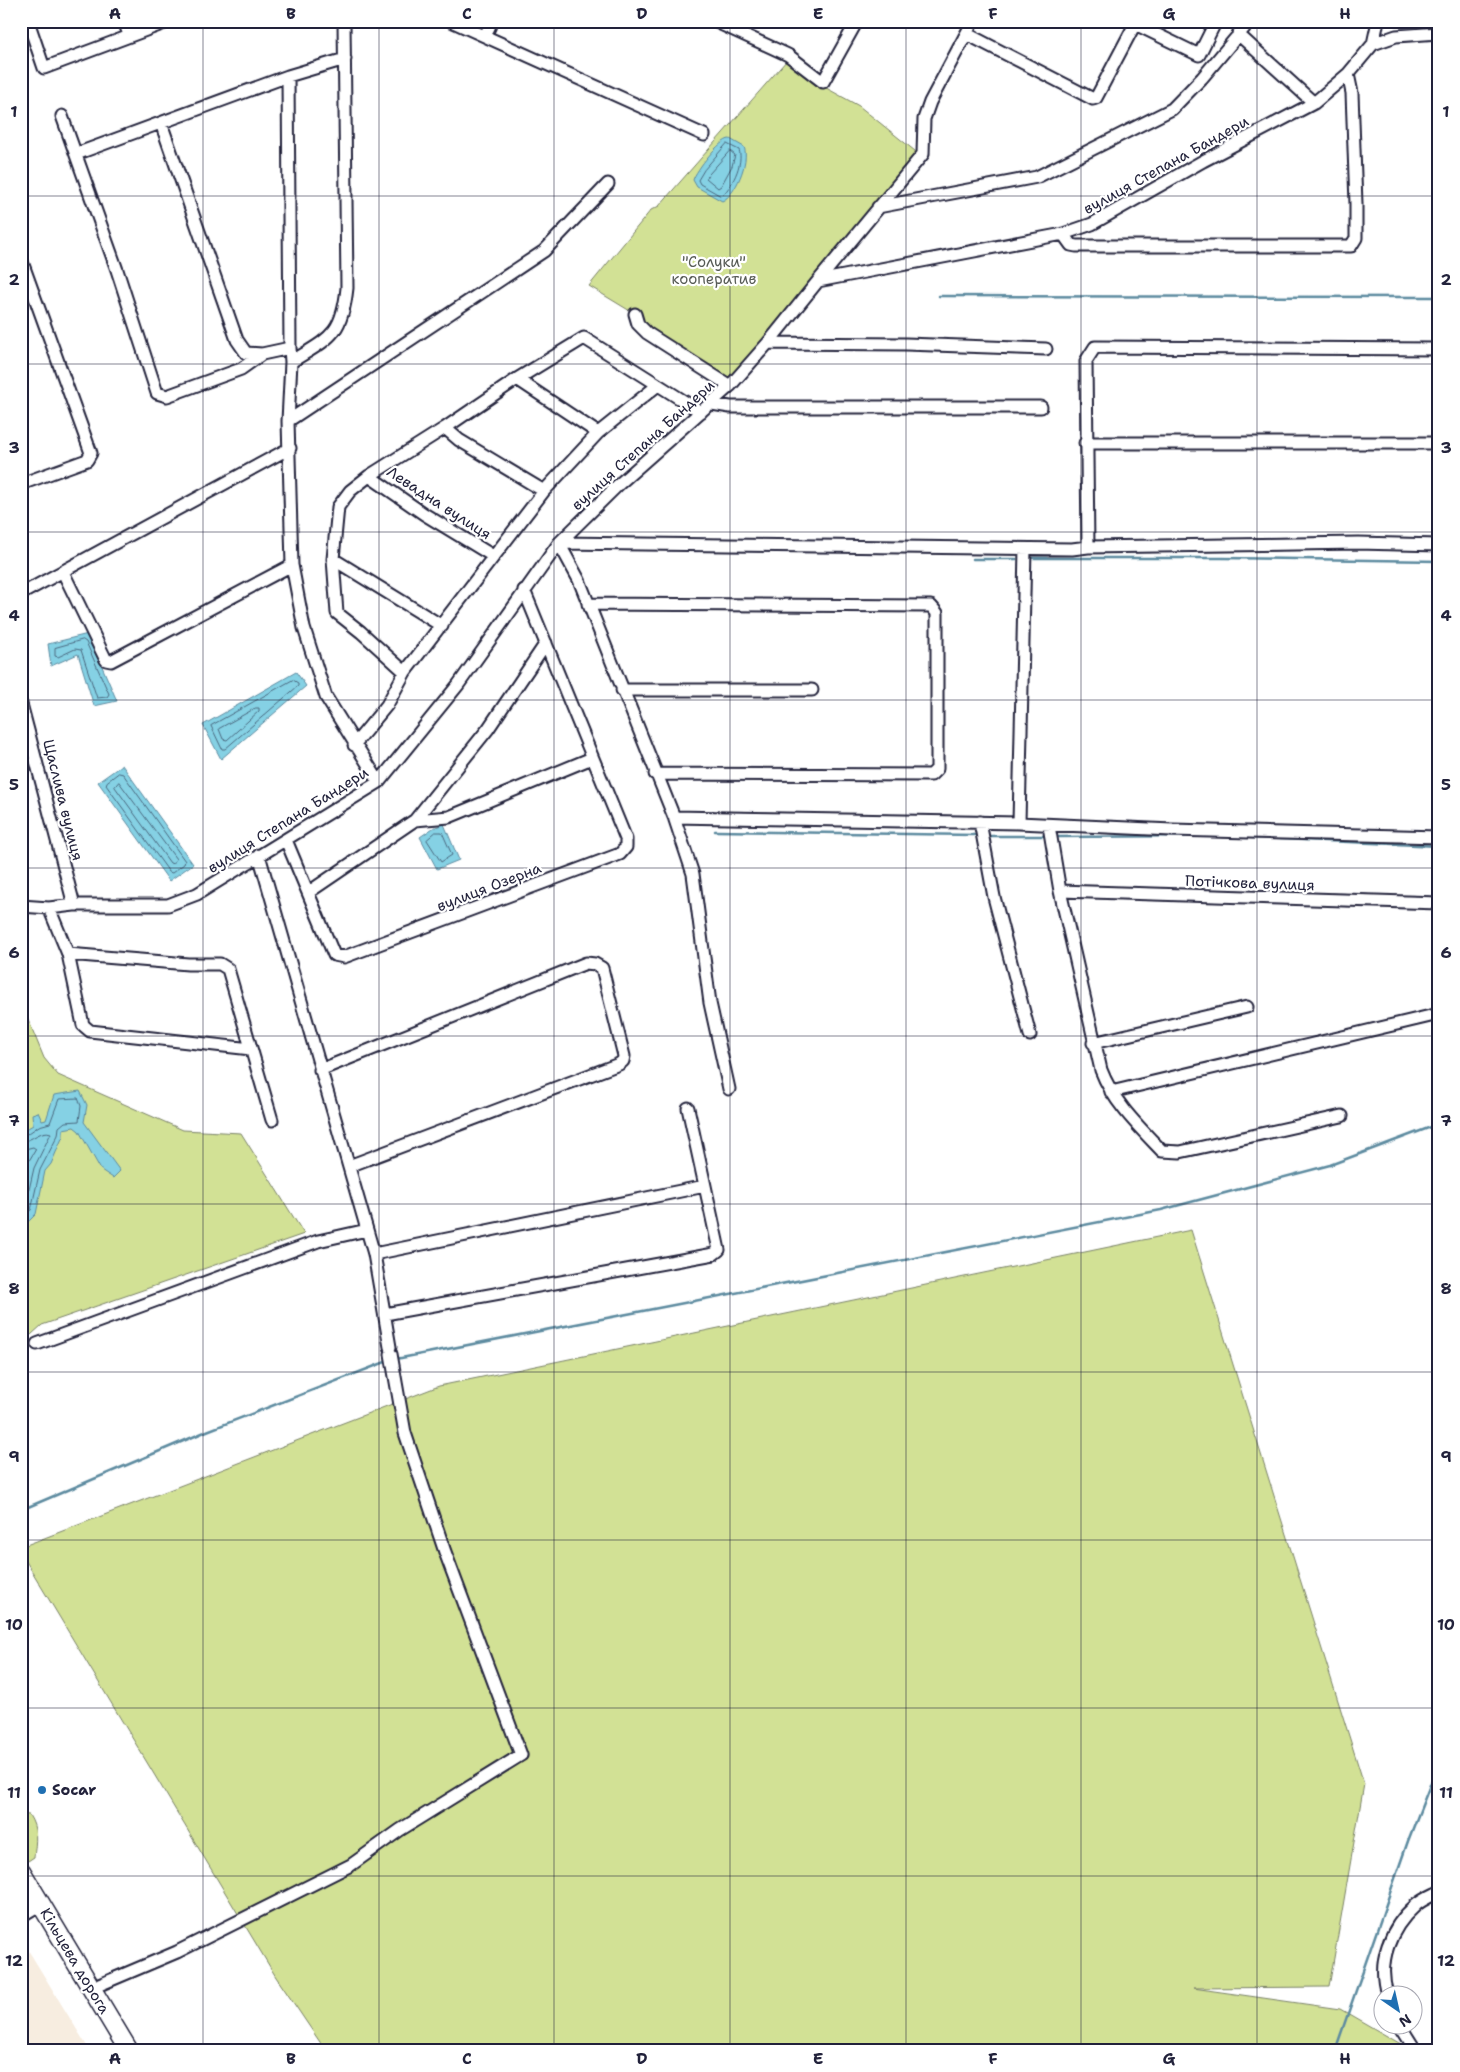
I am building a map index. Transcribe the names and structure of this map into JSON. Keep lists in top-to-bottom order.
{
  "streets": {
    "highway": ["Кільцева дорога"],
    "street": [
      "вулиця Степана Бандери",
      "Левадна вулиця",
      "Щаслива вулиця",
      "Потічкова вулиця",
      "вулиця Озерна"
    ]
  },
  "crossings": [
    ["вулиця Степана Бандери", "Левадна вулиця"],
    ["вулиця Степана Бандери", "Щаслива вулиця"],
    ["вулиця Степана Бандери", "вулиця Озерна"]
  ],
  "parks": ["\"Солуки\" кооператив"],
  "places": ["Socar"],
  "north": "bottom right",
  "grid": {
    "columns": [
      "A",
      "B",
      "C",
      "D",
      "E",
      "F",
      "G",
      "H"
    ],
    "rows": [
      "1",
      "2",
      "3",
      "4",
      "5",
      "6",
      "7",
      "8",
      "9",
      "10",
      "11",
      "12"
    ]
  }
}
